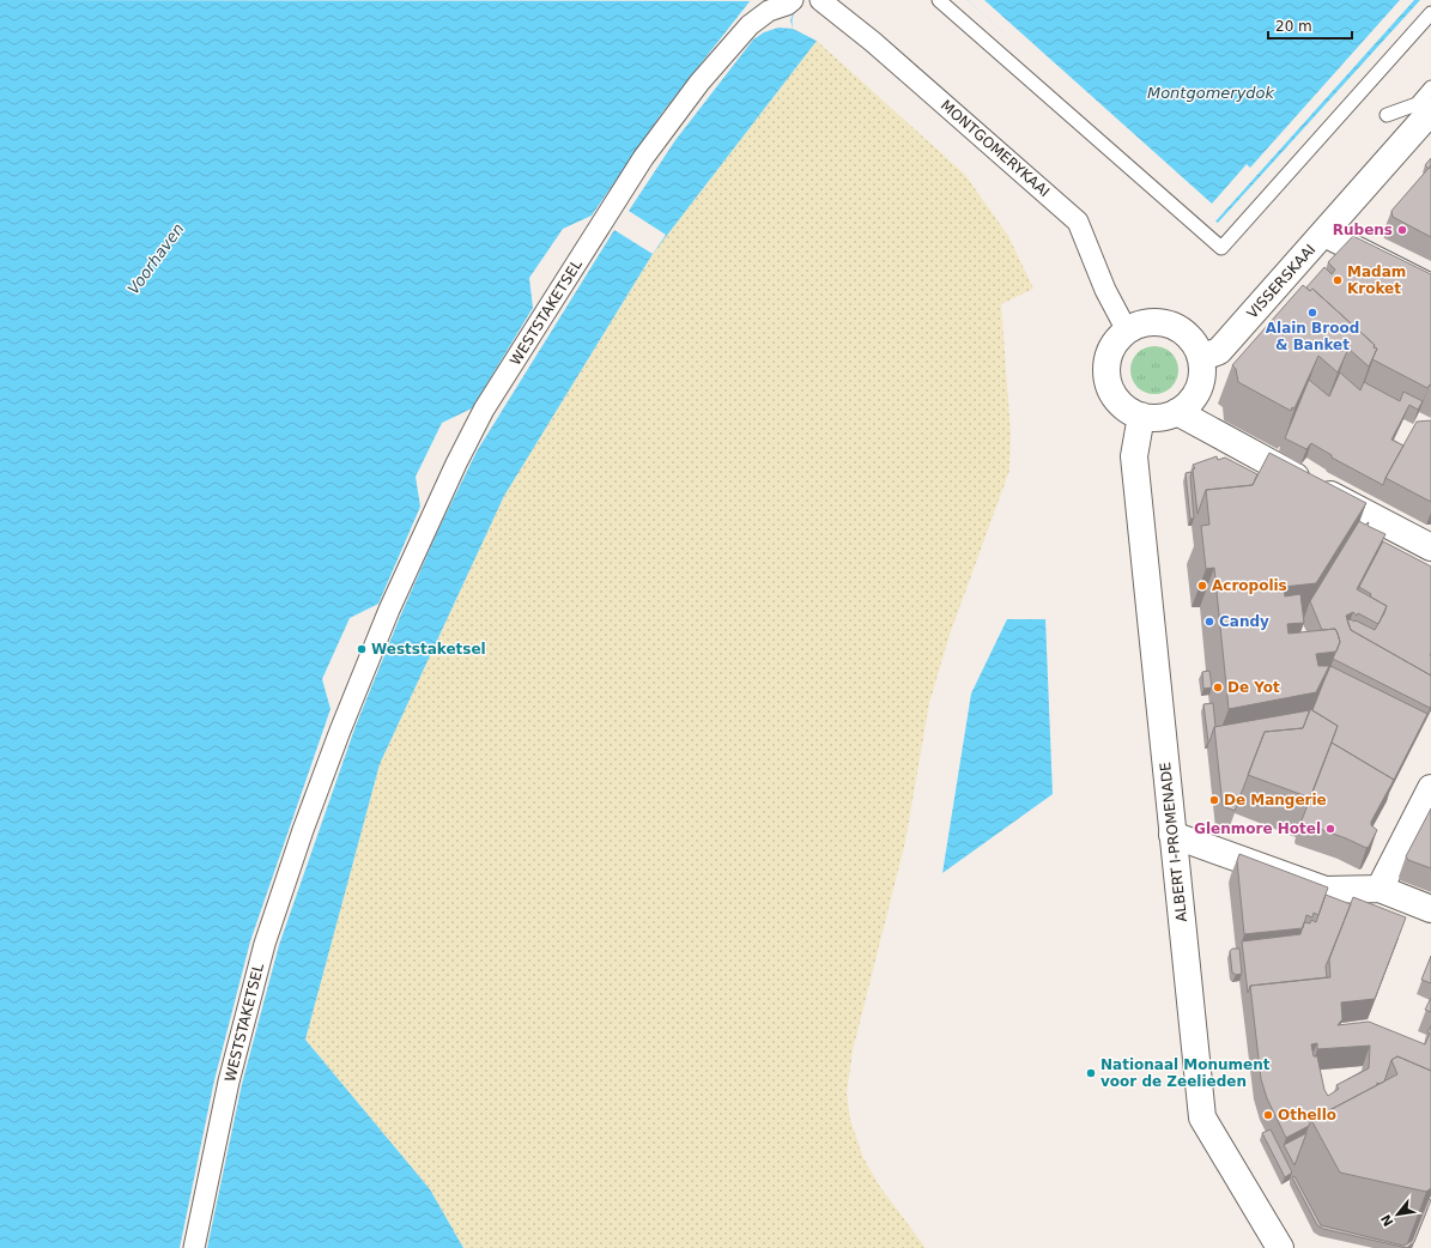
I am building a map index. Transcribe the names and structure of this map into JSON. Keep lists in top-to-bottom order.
{
  "streets": {
    "street": [
      "MONTGOMERYKAAI",
      "VISSERSKAAI",
      "WESTSTAKETSEL",
      "ALBERT I-PROMENADE"
    ]
  },
  "crossings": [
    ["MONTGOMERYKAAI", "VISSERSKAAI"],
    ["MONTGOMERYKAAI", "ALBERT I-PROMENADE"],
    ["VISSERSKAAI", "ALBERT I-PROMENADE"]
  ],
  "water": ["Montgomerydok", "Voorhaven"],
  "places": [
    "Rubens",
    "Madam Kroket",
    "Alain Brood & Banket",
    "Acropolis",
    "Candy",
    "Weststaketsel",
    "De Yot",
    "De Mangerie",
    "Glenmore Hotel",
    "Nationaal Monument voor de Zeelieden",
    "Othello"
  ],
  "scale_bar": "20 m",
  "north": "bottom left"
}
